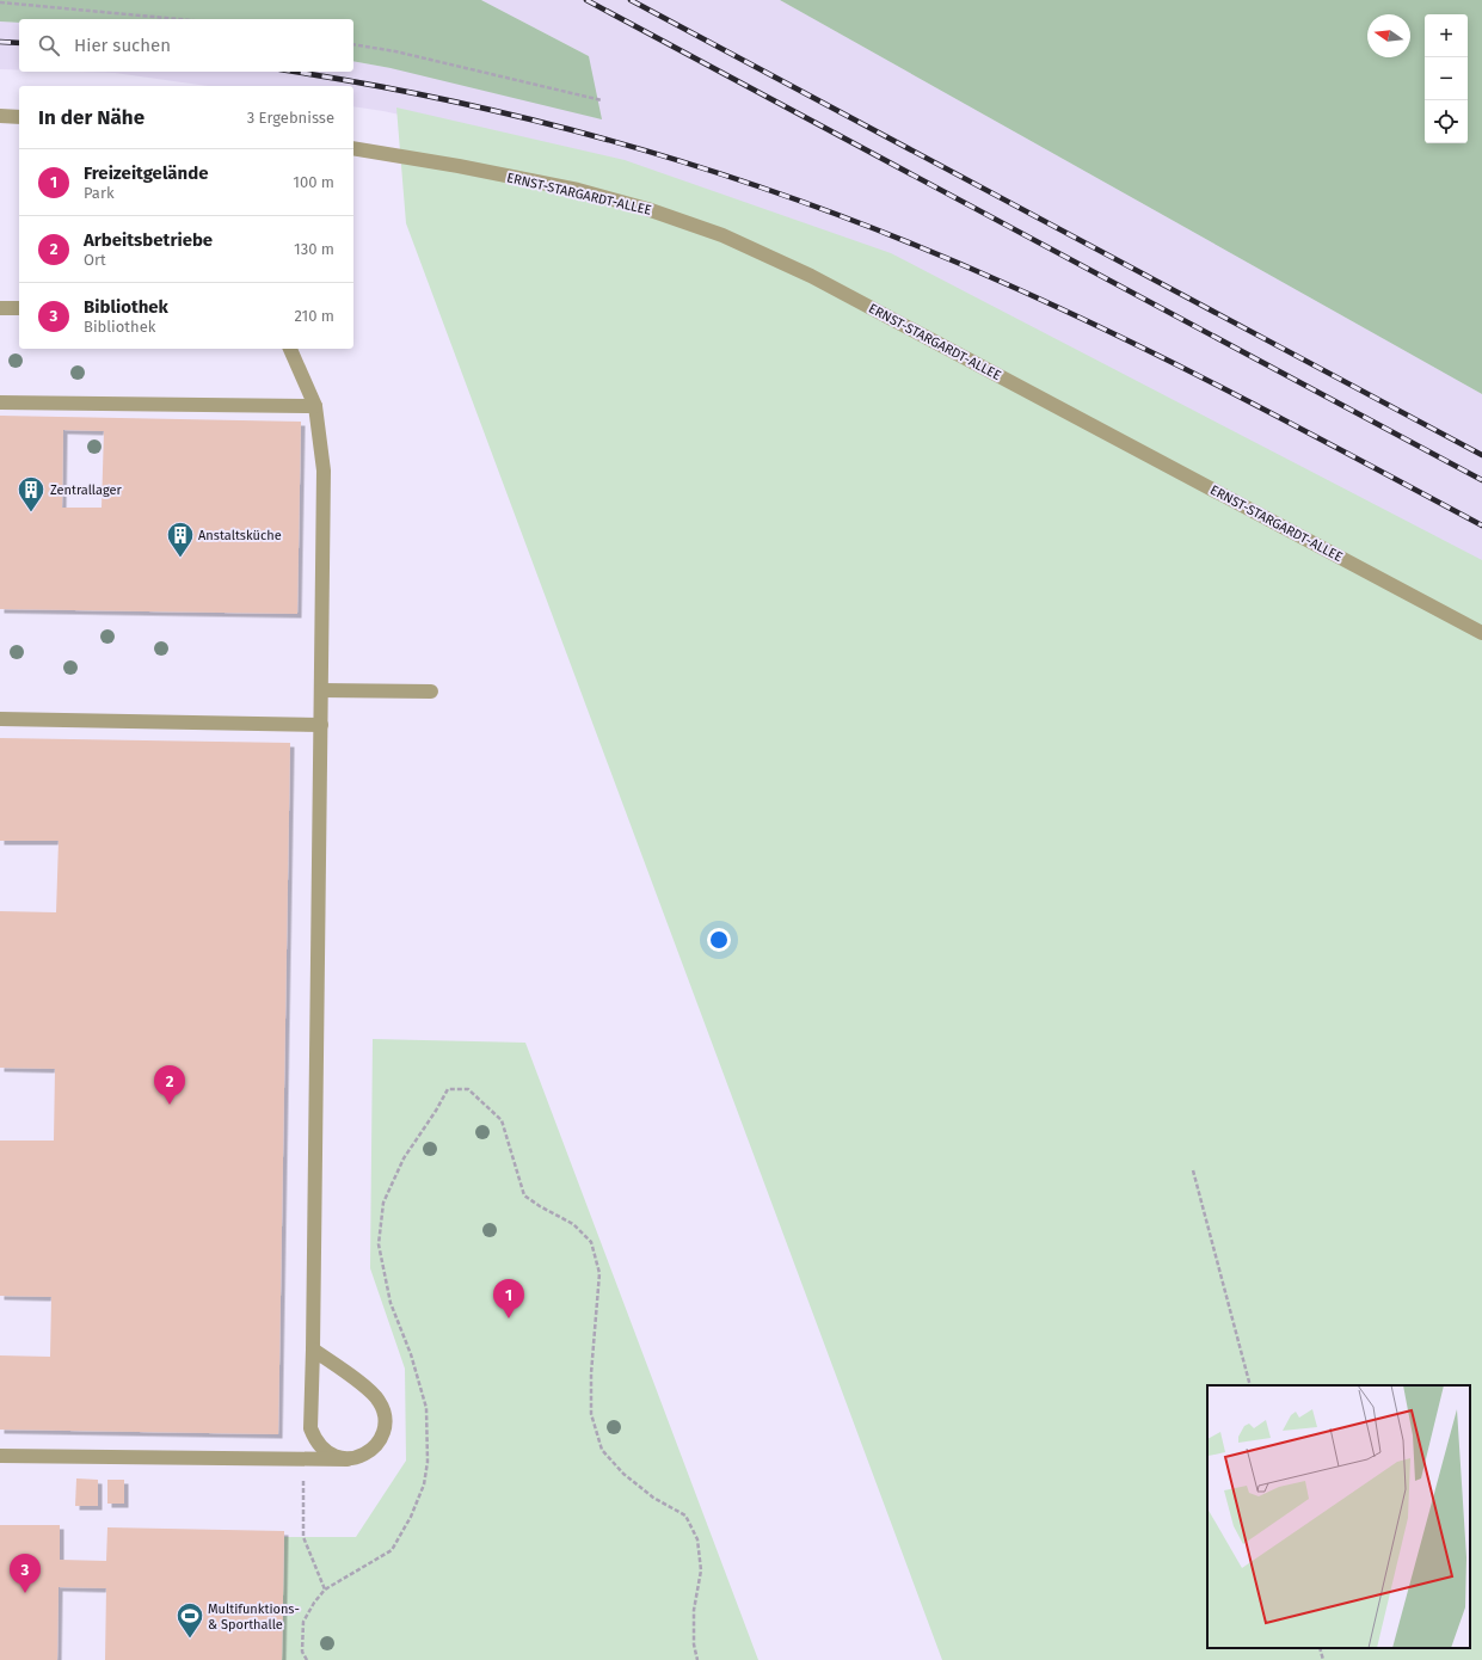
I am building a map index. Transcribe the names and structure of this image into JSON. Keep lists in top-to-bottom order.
{
  "streets": {
    "street": ["ERNST-STARGARDT-ALLEE"]
  },
  "places": {
    "building": ["Zentrallager", "Anstaltsküche"],
    "sports": ["Multifunktions- & Sporthalle"]
  },
  "north": "left",
  "page": {
    "map_buttons": ["+", "−"],
    "search": "Hier suchen",
    "heading": ["In der Nähe", "3 Ergebnisse"],
    "list": [
      {
        "mark": "1",
        "name": "Freizeitgelände",
        "note": "Park",
        "value": "100 m"
      },
      {
        "mark": "2",
        "name": "Arbeitsbetriebe",
        "note": "Ort",
        "value": "130 m"
      },
      {
        "mark": "3",
        "name": "Bibliothek",
        "note": "Bibliothek",
        "value": "210 m"
      }
    ],
    "pins": ["2", "1", "3"]
  }
}
